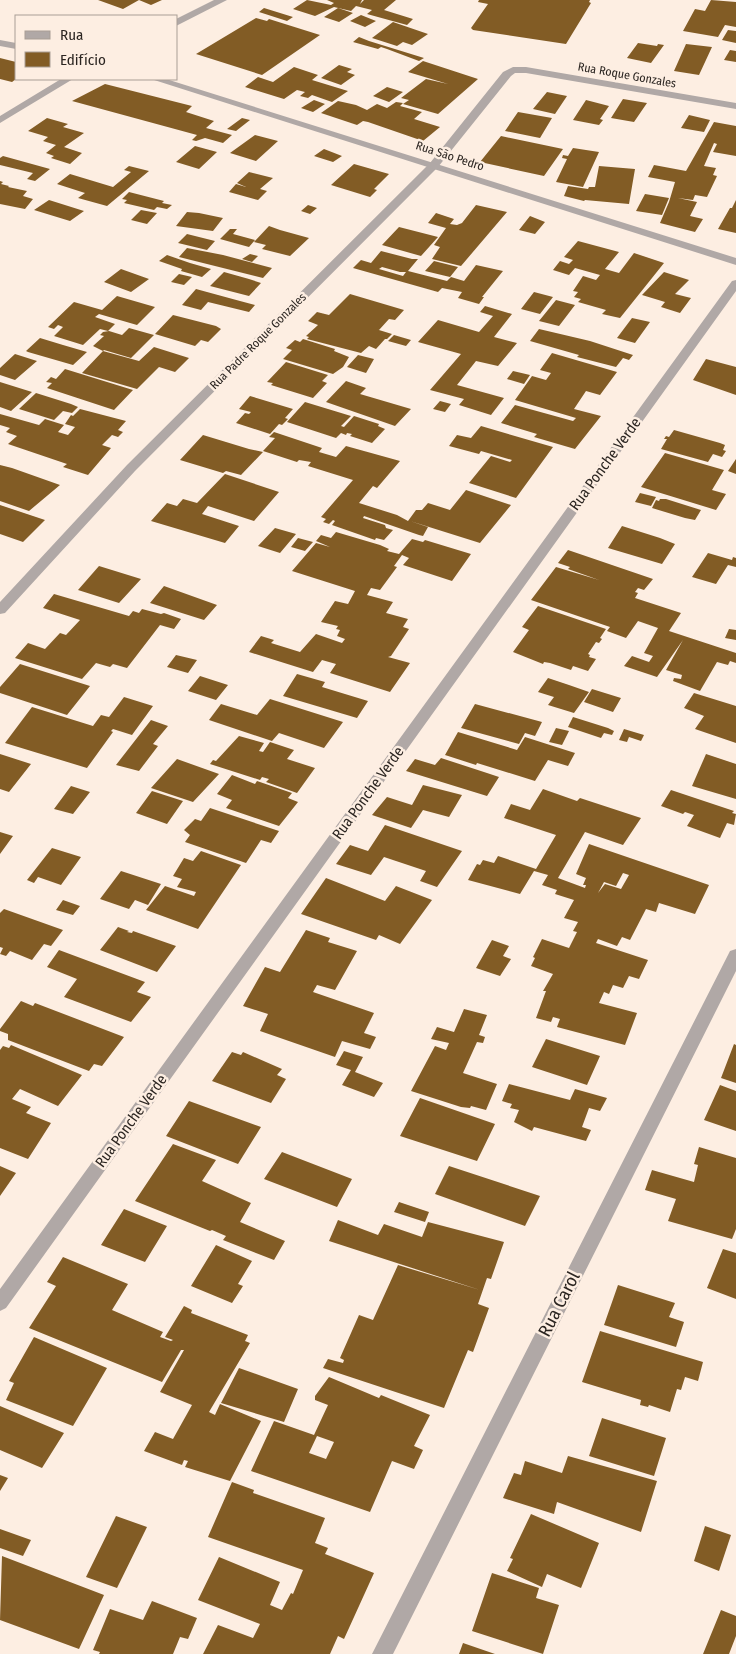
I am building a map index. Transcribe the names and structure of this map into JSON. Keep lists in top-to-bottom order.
{
  "streets": {
    "street": [
      "Rua Roque Gonzales",
      "Rua São Pedro",
      "Rua Padre Roque Gonzales",
      "Rua Ponche Verde",
      "Rua Carol"
    ]
  },
  "crossings": [
    ["Rua Roque Gonzales", "Rua Padre Roque Gonzales"],
    ["Rua São Pedro", "Rua Padre Roque Gonzales"]
  ],
  "legend": ["Rua", "Edifício"]
}
